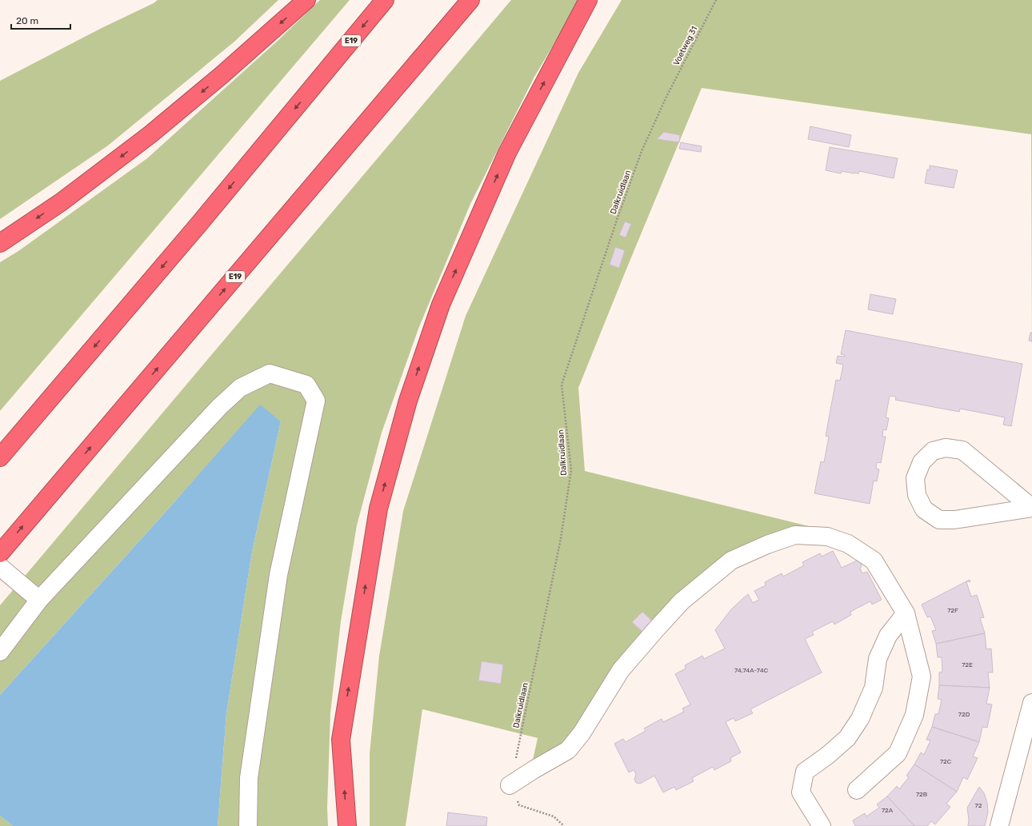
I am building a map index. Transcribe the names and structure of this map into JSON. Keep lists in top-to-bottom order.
{
  "streets": {
    "highway": ["E19"],
    "path": ["Voetweg 31", "Dalkruidlaan"]
  },
  "crossings": [
    ["Voetweg 31", "Dalkruidlaan"]
  ],
  "house_numbers": [
    "72F",
    "72E",
    "74,74A-74C",
    "72D",
    "72C",
    "72B",
    "72",
    "72A"
  ],
  "scale_bar": "20 m"
}
